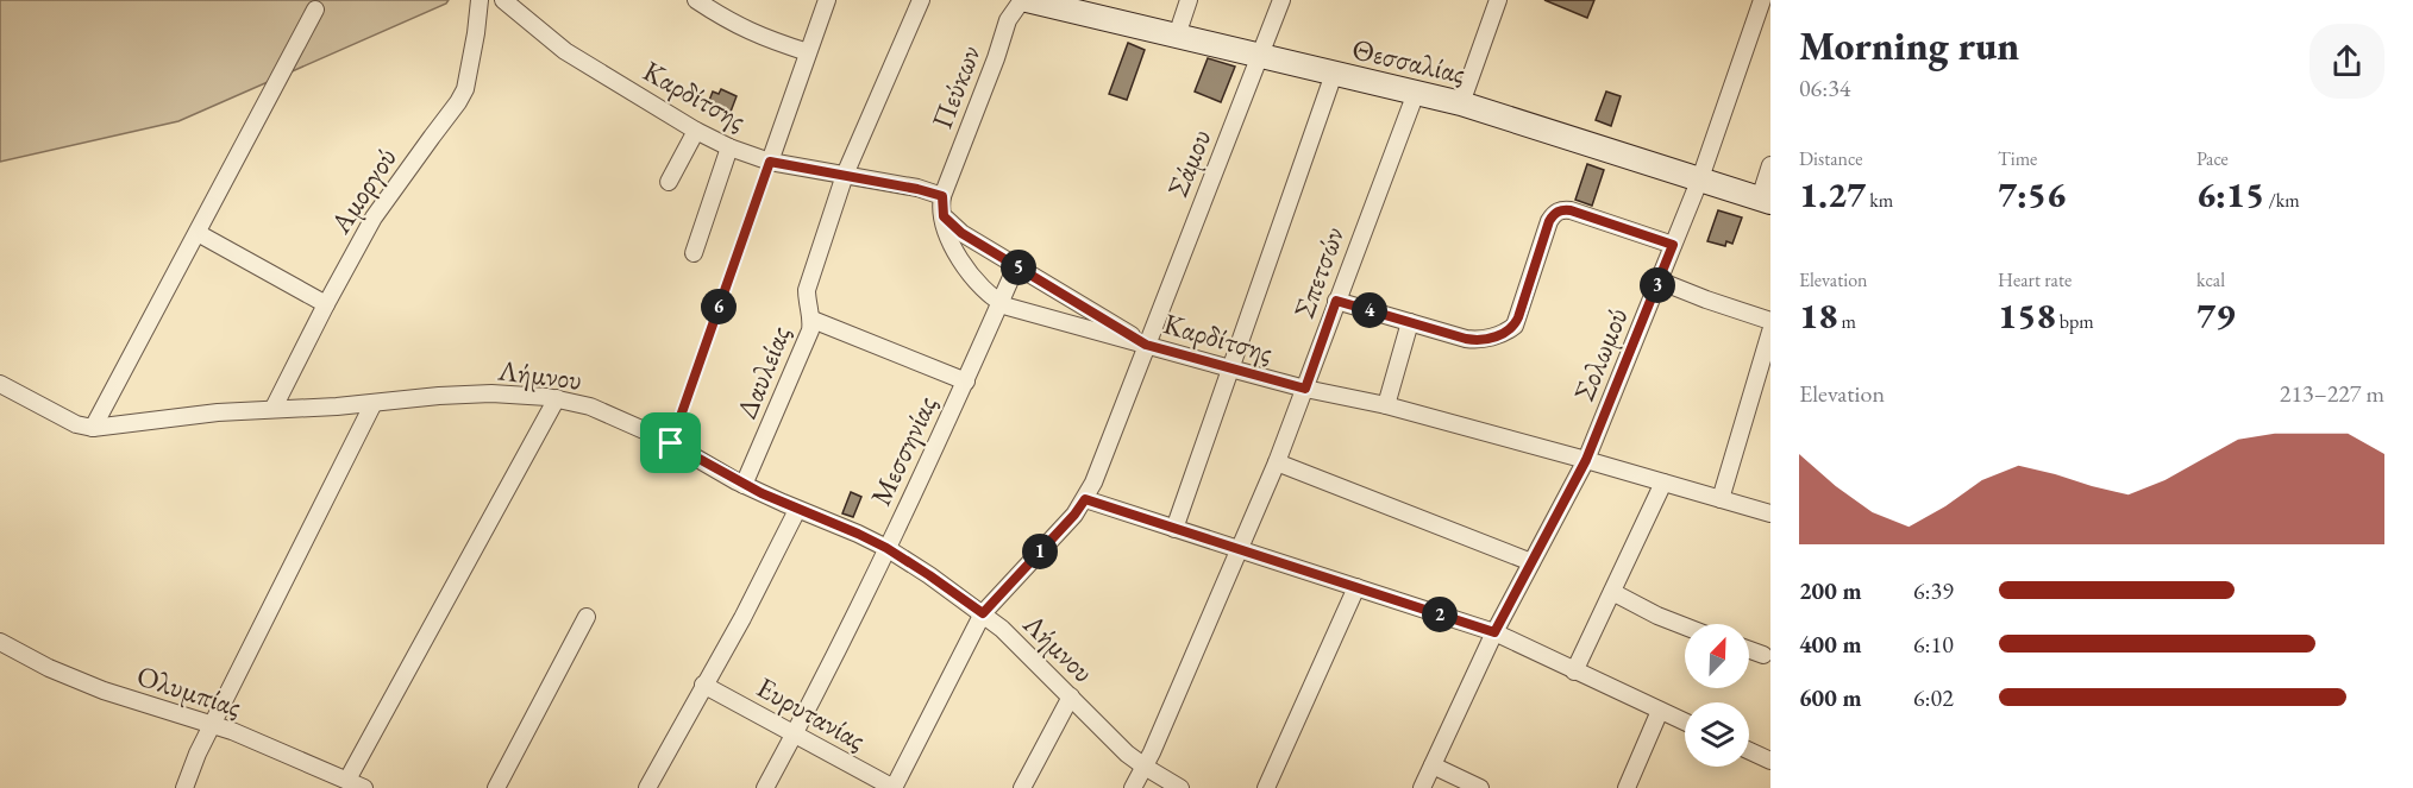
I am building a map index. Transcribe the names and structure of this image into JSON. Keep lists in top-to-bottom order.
{
  "streets": {
    "street": [
      "Θεσσαλίας",
      "Πεύκων",
      "Καρδίτσης",
      "Σάμου",
      "Αμοργού",
      "Σπετσών",
      "Σολωμού",
      "Δαυλείας",
      "Λήμνου",
      "Μεσσηνίας",
      "Ολυμπίας",
      "Ευρυτανίας"
    ]
  },
  "crossings": [
    ["Θεσσαλίας", "Πεύκων"],
    ["Θεσσαλίας", "Σάμου"],
    ["Θεσσαλίας", "Σπετσών"],
    ["Θεσσαλίας", "Σολωμού"],
    ["Πεύκων", "Καρδίτσης"],
    ["Καρδίτσης", "Σάμου"],
    ["Καρδίτσης", "Σπετσών"],
    ["Καρδίτσης", "Σολωμού"],
    ["Καρδίτσης", "Δαυλείας"],
    ["Καρδίτσης", "Μεσσηνίας"],
    ["Σάμου", "Λήμνου"],
    ["Σάμου", "Ευρυτανίας"],
    ["Αμοργού", "Λήμνου"],
    ["Σπετσών", "Λήμνου"],
    ["Δαυλείας", "Λήμνου"],
    ["Λήμνου", "Μεσσηνίας"],
    ["Μεσσηνίας", "Ευρυτανίας"]
  ],
  "north": "top right",
  "page": {
    "heading": ["Morning run", "06:34"],
    "stats": [
      ["Distance", "1.27 km"],
      ["Time", "7:56"],
      ["Pace", "6:15 /km"],
      ["Elevation", "18 m"],
      ["Heart rate", "158 bpm"],
      ["kcal", "79"]
    ],
    "pins": [
      "5",
      "3",
      "6",
      "4",
      "1",
      "2"
    ],
    "chart": ["Elevation", "213–227 m"],
    "list": [
      {
        "name": "200 m",
        "note": "6:39"
      },
      {
        "name": "400 m",
        "note": "6:10"
      },
      {
        "name": "600 m",
        "note": "6:02"
      }
    ]
  }
}
